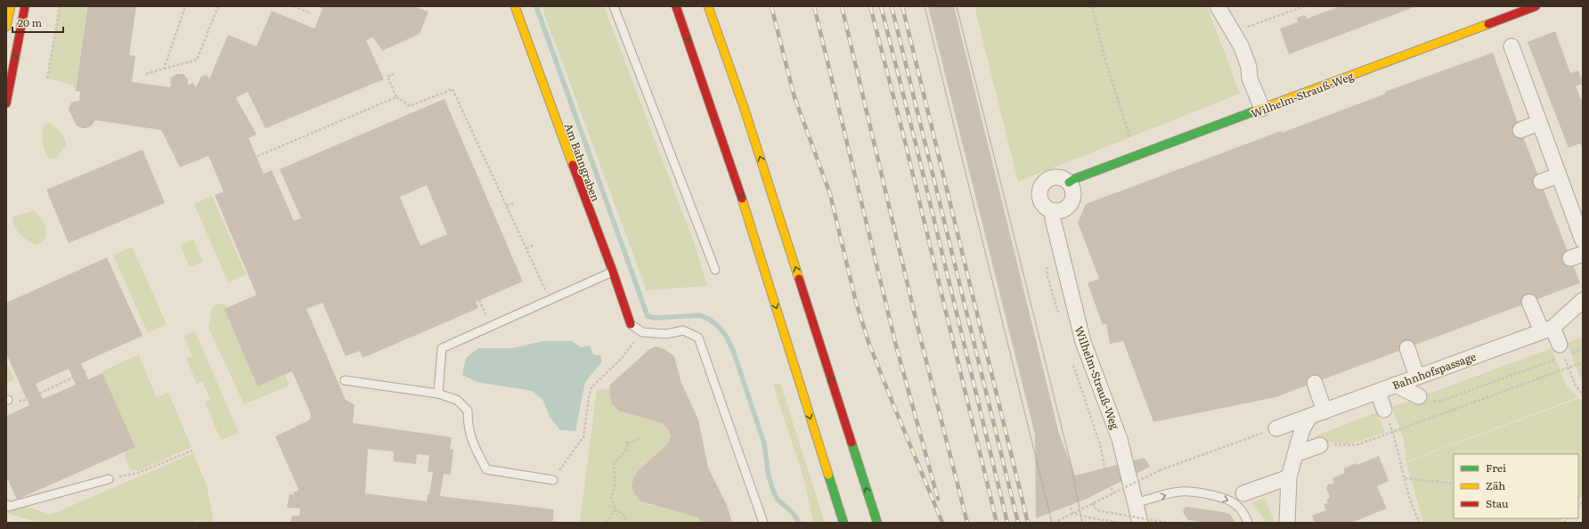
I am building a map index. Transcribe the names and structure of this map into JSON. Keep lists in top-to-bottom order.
{
  "streets": {
    "main road": ["Wilhelm-Strauß-Weg", "Am Bahngraben"],
    "street": ["Bahnhofspassage"]
  },
  "legend": ["Frei", "Zäh", "Stau"],
  "scale_bar": "20 m"
}
